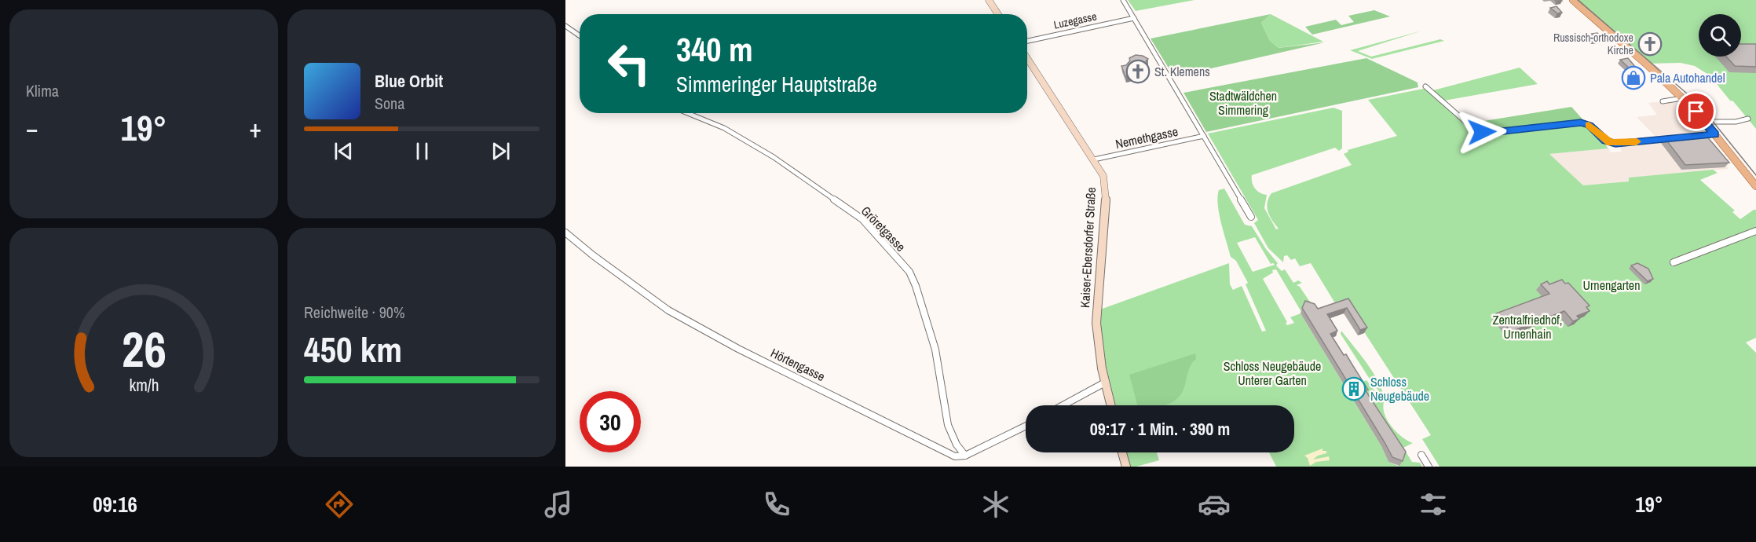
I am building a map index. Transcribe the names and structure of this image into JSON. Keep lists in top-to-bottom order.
{
  "streets": {
    "main road": ["Kaiser-Ebersdorfer Straße"],
    "street": [
      "Luzegasse",
      "Nemethgasse",
      "Gröretgasse",
      "Hörtengasse"
    ]
  },
  "crossings": [
    ["Nemethgasse", "Kaiser-Ebersdorfer Straße"],
    ["Gröretgasse", "Hörtengasse"]
  ],
  "parks": [
    "Stadtwäldchen Simmering",
    "Urnengarten",
    "Zentralfriedhof, Urnenhain",
    "Schloss Neugebäude Unterer Garten"
  ],
  "places": {
    "church": ["Russisch-orthodoxe Kirche", "St. Klemens"],
    "shop": ["Pala Autohandel"],
    "building": ["Schloss Neugebäude"]
  },
  "page": {
    "tile": [
      "Klima",
      ["Reichweite · 90%", "450 km"]
    ],
    "turn": ["340 m", "Simmeringer Hauptstraße"],
    "song": ["Blue Orbit", "Sona"],
    "heat": ["−", "19°", "+"],
    "limit": "30",
    "trip": "09:17 · 1 Min. · 390 m",
    "tabs": ["09:16", "19°"],
    "gauge": ["26", "km/h"]
  }
}
